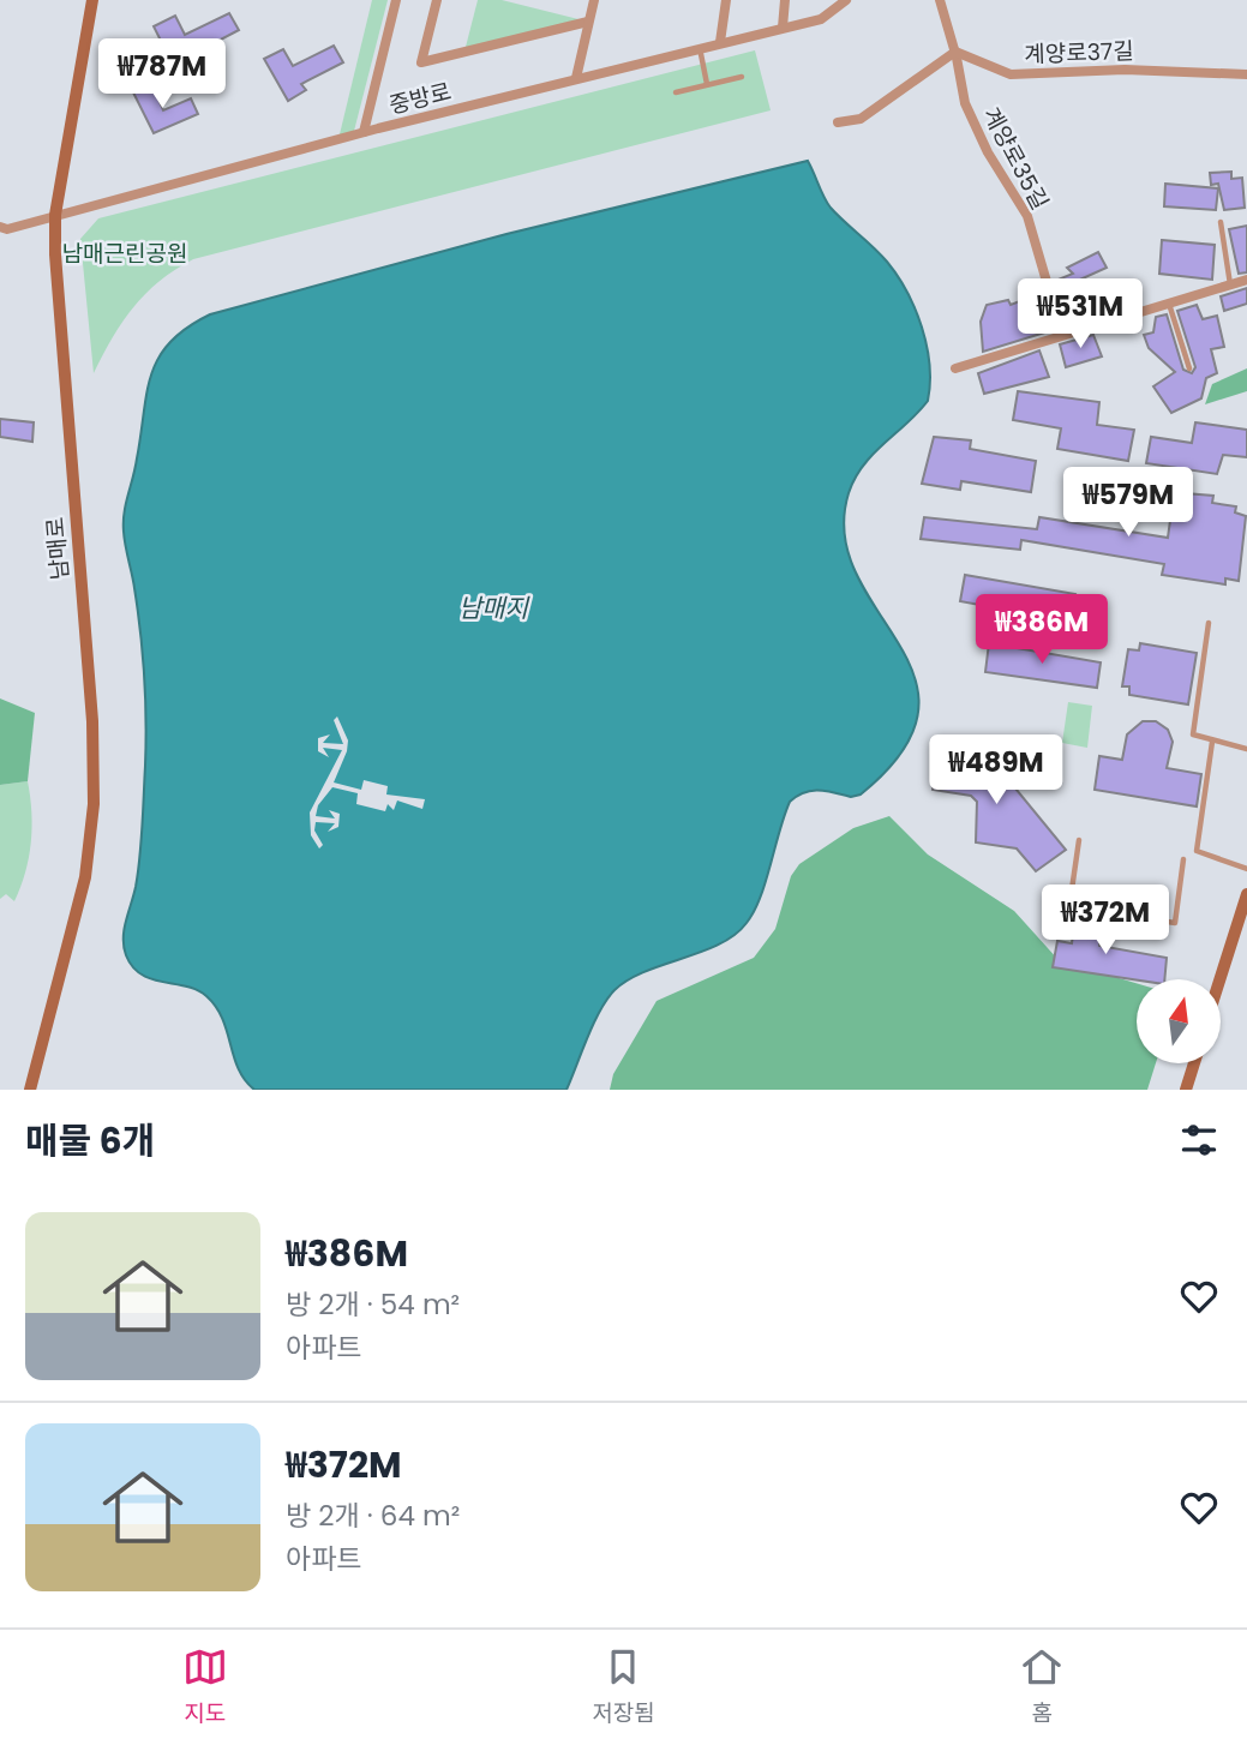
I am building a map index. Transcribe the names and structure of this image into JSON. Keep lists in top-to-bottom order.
{
  "streets": {
    "street": [
      "계양로37길",
      "중방로",
      "계양로35길",
      "남매로"
    ]
  },
  "crossings": [
    ["계양로37길", "계양로35길"],
    ["중방로", "남매로"]
  ],
  "water": ["남매지"],
  "parks": ["남매근린공원"],
  "north": "top",
  "page": {
    "price": [
      "₩787M",
      "₩531M",
      "₩579M",
      "₩386M",
      "₩489M",
      "₩372M"
    ],
    "heading": "매물 6개",
    "list": [
      {
        "name": "₩386M",
        "note": "방 2개 · 54 m² · 아파트"
      },
      {
        "name": "₩372M",
        "note": "방 2개 · 64 m² · 아파트"
      }
    ],
    "tabs": ["지도", "저장됨", "홈"]
  }
}
